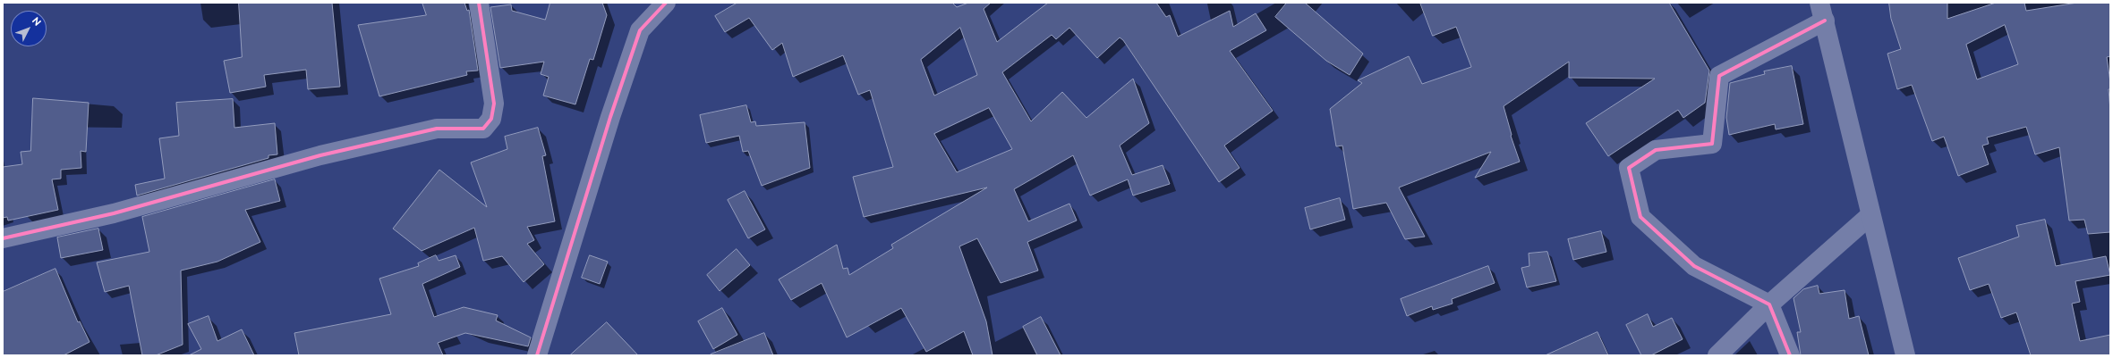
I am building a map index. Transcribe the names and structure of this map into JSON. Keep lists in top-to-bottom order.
{
  "north": "top right"
}
